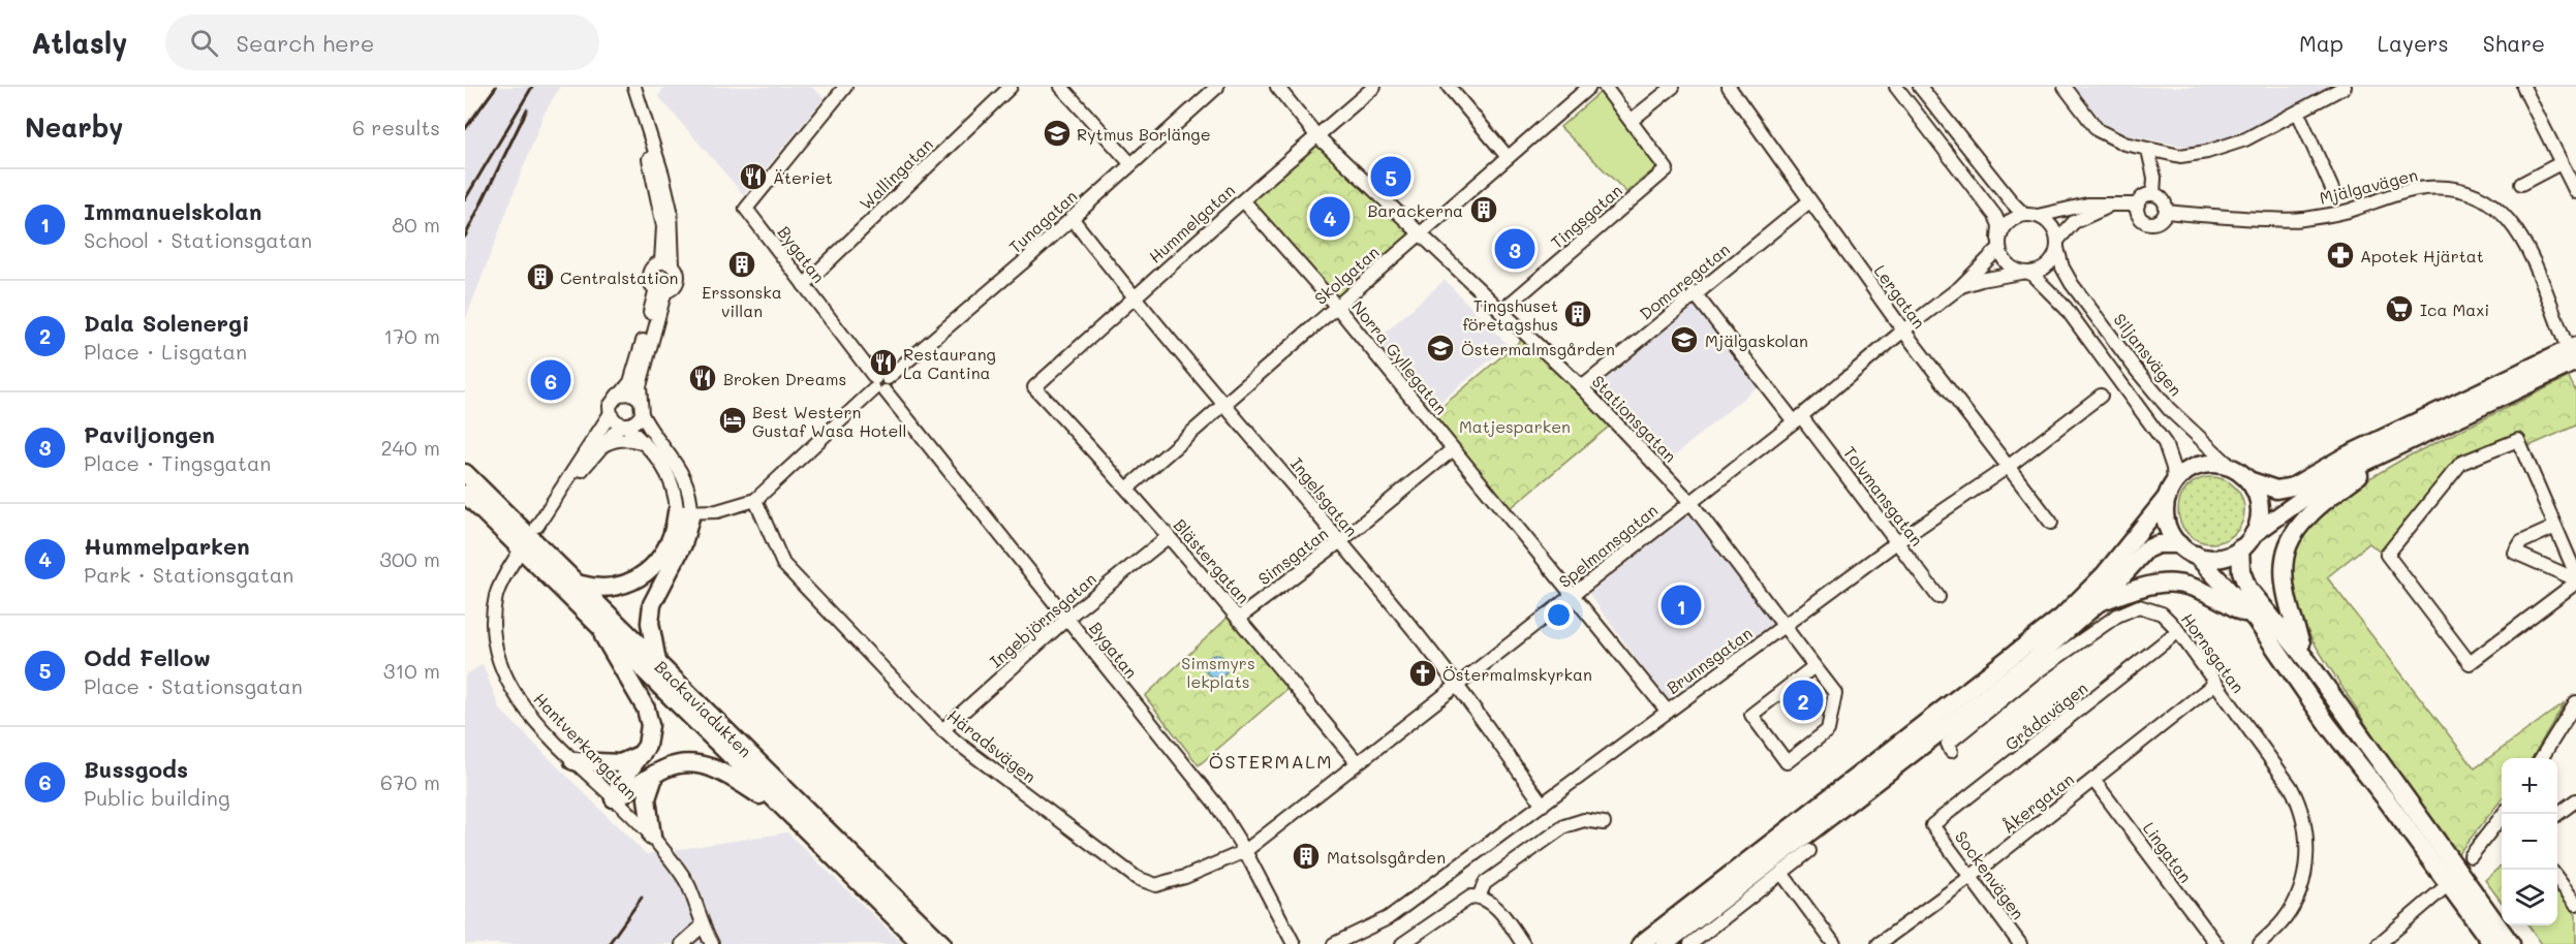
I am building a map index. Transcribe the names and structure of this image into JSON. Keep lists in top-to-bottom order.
{
  "streets": {
    "highway": ["Backaviadukten"],
    "street": [
      "Wallingatan",
      "Mjälgavägen",
      "Tingsgatan",
      "Tunagatan",
      "Hummelgatan",
      "Bygatan",
      "Skolgatan",
      "Domaregatan",
      "Lergatan",
      "Siljansvägen",
      "Norra Gyllegatan",
      "Stationsgatan",
      "Tolvmansgatan",
      "Ingelsgatan",
      "Spelmansgatan",
      "Simsgatan",
      "Blästergatan",
      "Ingebjörnsgatan",
      "Hornsgatan",
      "Brunnsgatan",
      "Grådavägen",
      "Hantverkargatan",
      "Häradsvägen",
      "Åkergatan",
      "Lingatan",
      "Sockenvägen"
    ]
  },
  "crossings": [
    ["Wallingatan", "Bygatan"],
    ["Tingsgatan", "Stationsgatan"],
    ["Tunagatan", "Bygatan"],
    ["Tunagatan", "Ingelsgatan"],
    ["Tunagatan", "Häradsvägen"],
    ["Hummelgatan", "Norra Gyllegatan"],
    ["Hummelgatan", "Stationsgatan"],
    ["Hummelgatan", "Ingelsgatan"],
    ["Hummelgatan", "Blästergatan"],
    ["Bygatan", "Spelmansgatan"],
    ["Bygatan", "Ingebjörnsgatan"],
    ["Bygatan", "Häradsvägen"],
    ["Skolgatan", "Norra Gyllegatan"],
    ["Skolgatan", "Stationsgatan"],
    ["Skolgatan", "Ingelsgatan"],
    ["Skolgatan", "Blästergatan"],
    ["Domaregatan", "Lergatan"],
    ["Domaregatan", "Stationsgatan"],
    ["Domaregatan", "Tolvmansgatan"],
    ["Lergatan", "Spelmansgatan"],
    ["Lergatan", "Brunnsgatan"],
    ["Siljansvägen", "Spelmansgatan"],
    ["Norra Gyllegatan", "Spelmansgatan"],
    ["Norra Gyllegatan", "Simsgatan"],
    ["Norra Gyllegatan", "Brunnsgatan"],
    ["Stationsgatan", "Spelmansgatan"],
    ["Stationsgatan", "Brunnsgatan"],
    ["Tolvmansgatan", "Spelmansgatan"],
    ["Tolvmansgatan", "Brunnsgatan"],
    ["Ingelsgatan", "Spelmansgatan"],
    ["Ingelsgatan", "Simsgatan"],
    ["Ingelsgatan", "Brunnsgatan"],
    ["Spelmansgatan", "Blästergatan"],
    ["Spelmansgatan", "Häradsvägen"],
    ["Simsgatan", "Blästergatan"],
    ["Blästergatan", "Ingebjörnsgatan"],
    ["Ingebjörnsgatan", "Häradsvägen"],
    ["Hornsgatan", "Grådavägen"],
    ["Hornsgatan", "Åkergatan"],
    ["Grådavägen", "Sockenvägen"],
    ["Åkergatan", "Lingatan"],
    ["Åkergatan", "Sockenvägen"]
  ],
  "districts": ["ÖSTERMALM"],
  "parks": ["Matjesparken", "Simsmyrs lekplats"],
  "places": {
    "school or university": ["Rytmus Borlänge", "Mjälgaskolan", "Östermalmsgården"],
    "restaurant": ["Äteriet", "Restaurang La Cantina", "Broken Dreams"],
    "building": [
      "Barackerna",
      "Erssonska villan",
      "Centralstation",
      "Tingshuset företagshus",
      "Matsolsgården"
    ],
    "pharmacy": ["Apotek Hjärtat"],
    "supermarket": ["Ica Maxi"],
    "hotel": ["Best Western Gustaf Wasa Hotell"],
    "church": ["Östermalmskyrkan"]
  },
  "page": {
    "header": "Atlasly",
    "search": "Search here",
    "nav": ["Map", "Layers", "Share"],
    "heading": ["Nearby", "6 results"],
    "pins": [
      "5",
      "4",
      "3",
      "6",
      "1",
      "2"
    ],
    "list": [
      {
        "mark": "1",
        "name": "Immanuelskolan",
        "note": "School · Stationsgatan",
        "value": "80 m"
      },
      {
        "mark": "2",
        "name": "Dala Solenergi",
        "note": "Place · Lisgatan",
        "value": "170 m"
      },
      {
        "mark": "3",
        "name": "Paviljongen",
        "note": "Place · Tingsgatan",
        "value": "240 m"
      },
      {
        "mark": "4",
        "name": "Hummelparken",
        "note": "Park · Stationsgatan",
        "value": "300 m"
      },
      {
        "mark": "5",
        "name": "Odd Fellow",
        "note": "Place · Stationsgatan",
        "value": "310 m"
      },
      {
        "mark": "6",
        "name": "Bussgods",
        "note": "Public building",
        "value": "670 m"
      }
    ],
    "map_buttons": ["+", "−"]
  }
}
